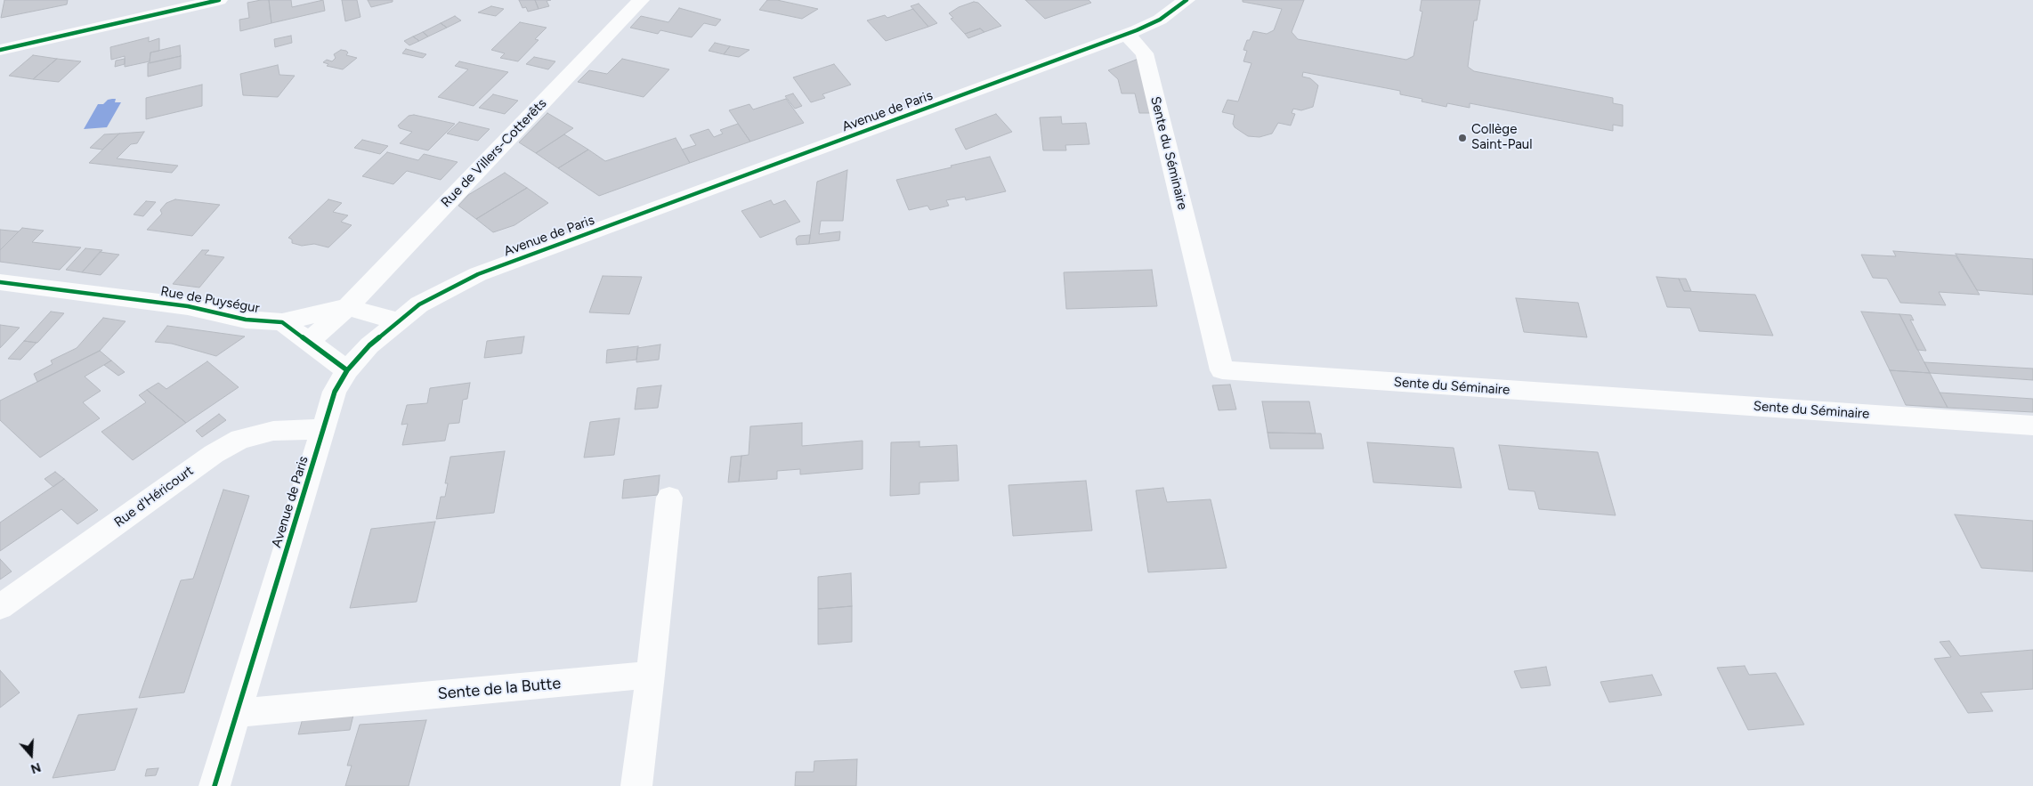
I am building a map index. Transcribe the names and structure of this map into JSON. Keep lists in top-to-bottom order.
{
  "streets": {
    "street": [
      "Avenue de Paris",
      "Rue de Villers-Cotterêts",
      "Sente du Séminaire",
      "Rue de Puységur",
      "Rue d'Héricourt",
      "Sente de la Butte"
    ]
  },
  "crossings": [
    ["Avenue de Paris", "Sente du Séminaire"],
    ["Avenue de Paris", "Rue d'Héricourt"],
    ["Avenue de Paris", "Sente de la Butte"]
  ],
  "places": ["Collège Saint-Paul"],
  "north": "bottom"
}
